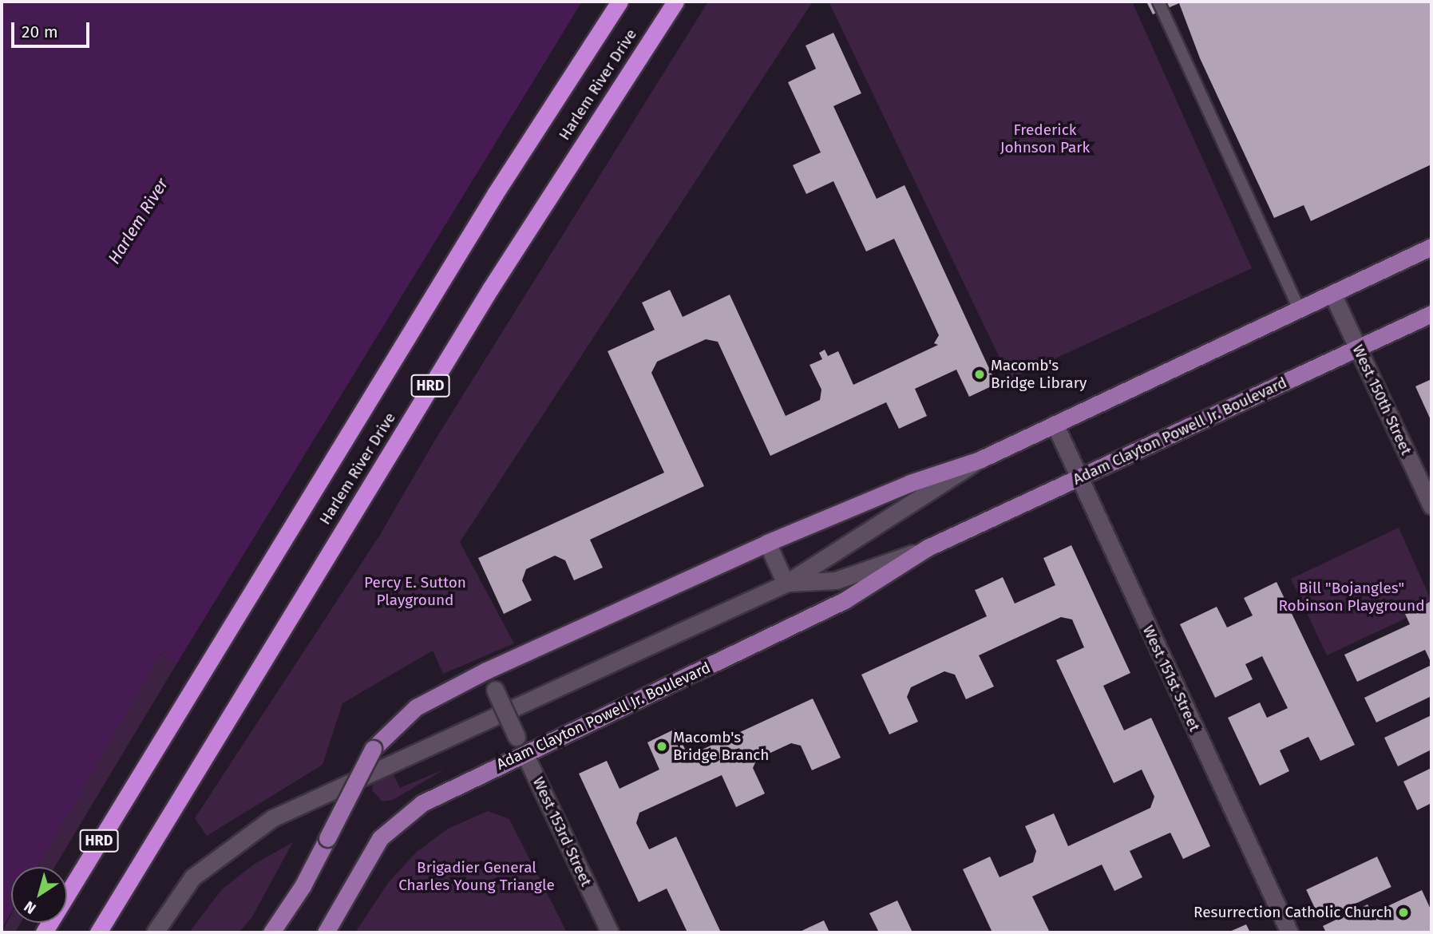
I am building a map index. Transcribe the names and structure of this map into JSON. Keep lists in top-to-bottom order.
{
  "streets": {
    "highway": ["Harlem River Drive", "HRD"],
    "main road": ["Adam Clayton Powell Jr. Boulevard"],
    "street": ["West 150th Street", "West 151st Street", "West 153rd Street"]
  },
  "crossings": [
    ["West 150th Street", "Adam Clayton Powell Jr. Boulevard"],
    ["Adam Clayton Powell Jr. Boulevard", "West 151st Street"],
    ["Adam Clayton Powell Jr. Boulevard", "West 153rd Street"]
  ],
  "water": ["Harlem River"],
  "parks": [
    "Frederick Johnson Park",
    "Percy E. Sutton Playground",
    "Bill \"Bojangles\" Robinson Playground",
    "Brigadier General Charles Young Triangle"
  ],
  "places": ["Macomb's Bridge Library", "Macomb's Bridge Branch", "Resurrection Catholic Church"],
  "scale_bar": "20 m",
  "north": "bottom left"
}
